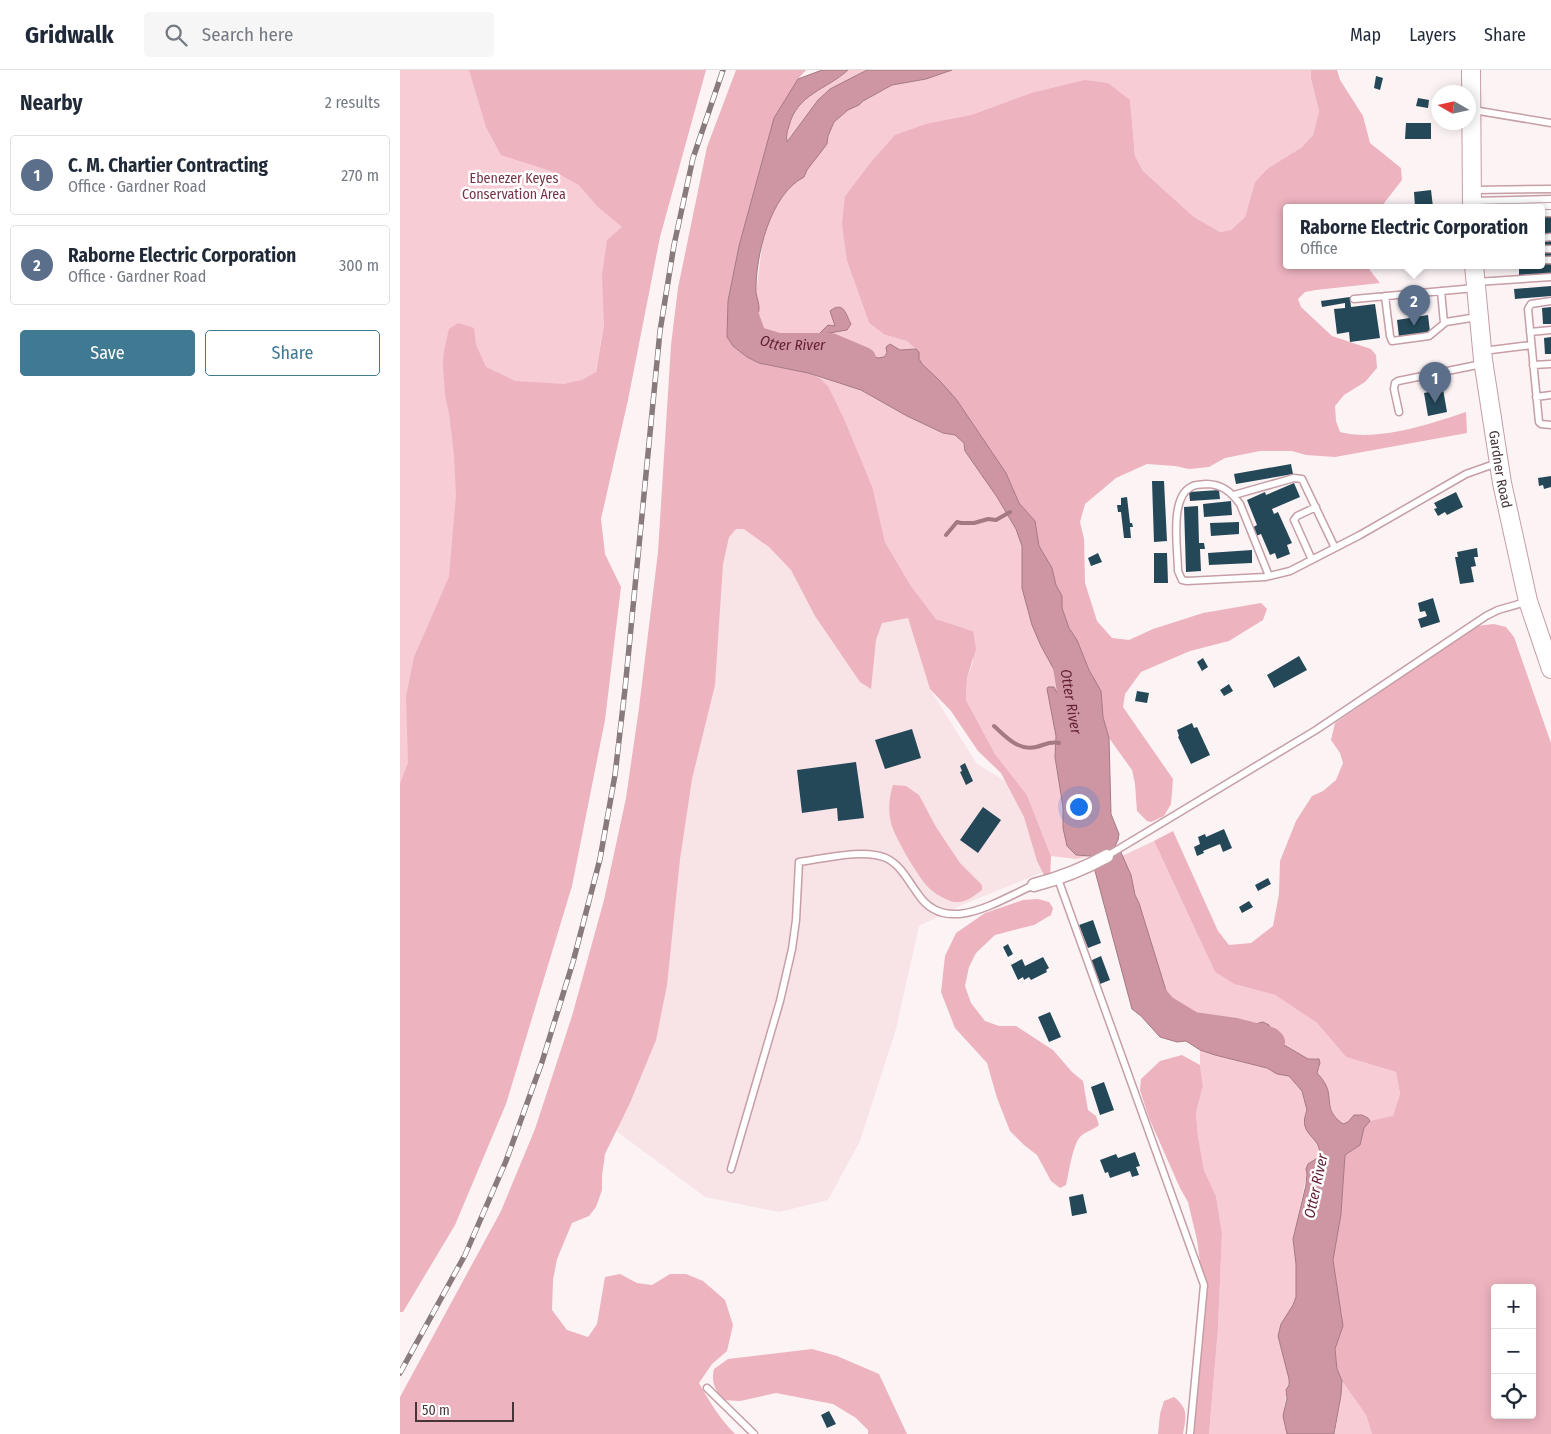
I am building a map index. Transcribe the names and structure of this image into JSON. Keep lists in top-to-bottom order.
{
  "streets": {
    "main road": ["Gardner Road"]
  },
  "water": ["Otter River"],
  "parks": ["Ebenezer Keyes Conservation Area"],
  "scale_bar": "50 m",
  "north": "left",
  "page": {
    "header": "Gridwalk",
    "search": "Search here",
    "nav": ["Map", "Layers", "Share"],
    "heading": ["Nearby", "2 results"],
    "list": [
      {
        "mark": "1",
        "name": "C. M. Chartier Contracting",
        "note": "Office · Gardner Road",
        "value": "270 m"
      },
      {
        "mark": "2",
        "name": "Raborne Electric Corporation",
        "note": "Office · Gardner Road",
        "value": "300 m"
      }
    ],
    "popup": ["Raborne Electric Corporation", "Office"],
    "pins": ["2", "1"],
    "buttons": ["Save", "Share"],
    "map_buttons": ["+", "−"],
    "scale": "50 m"
  }
}
